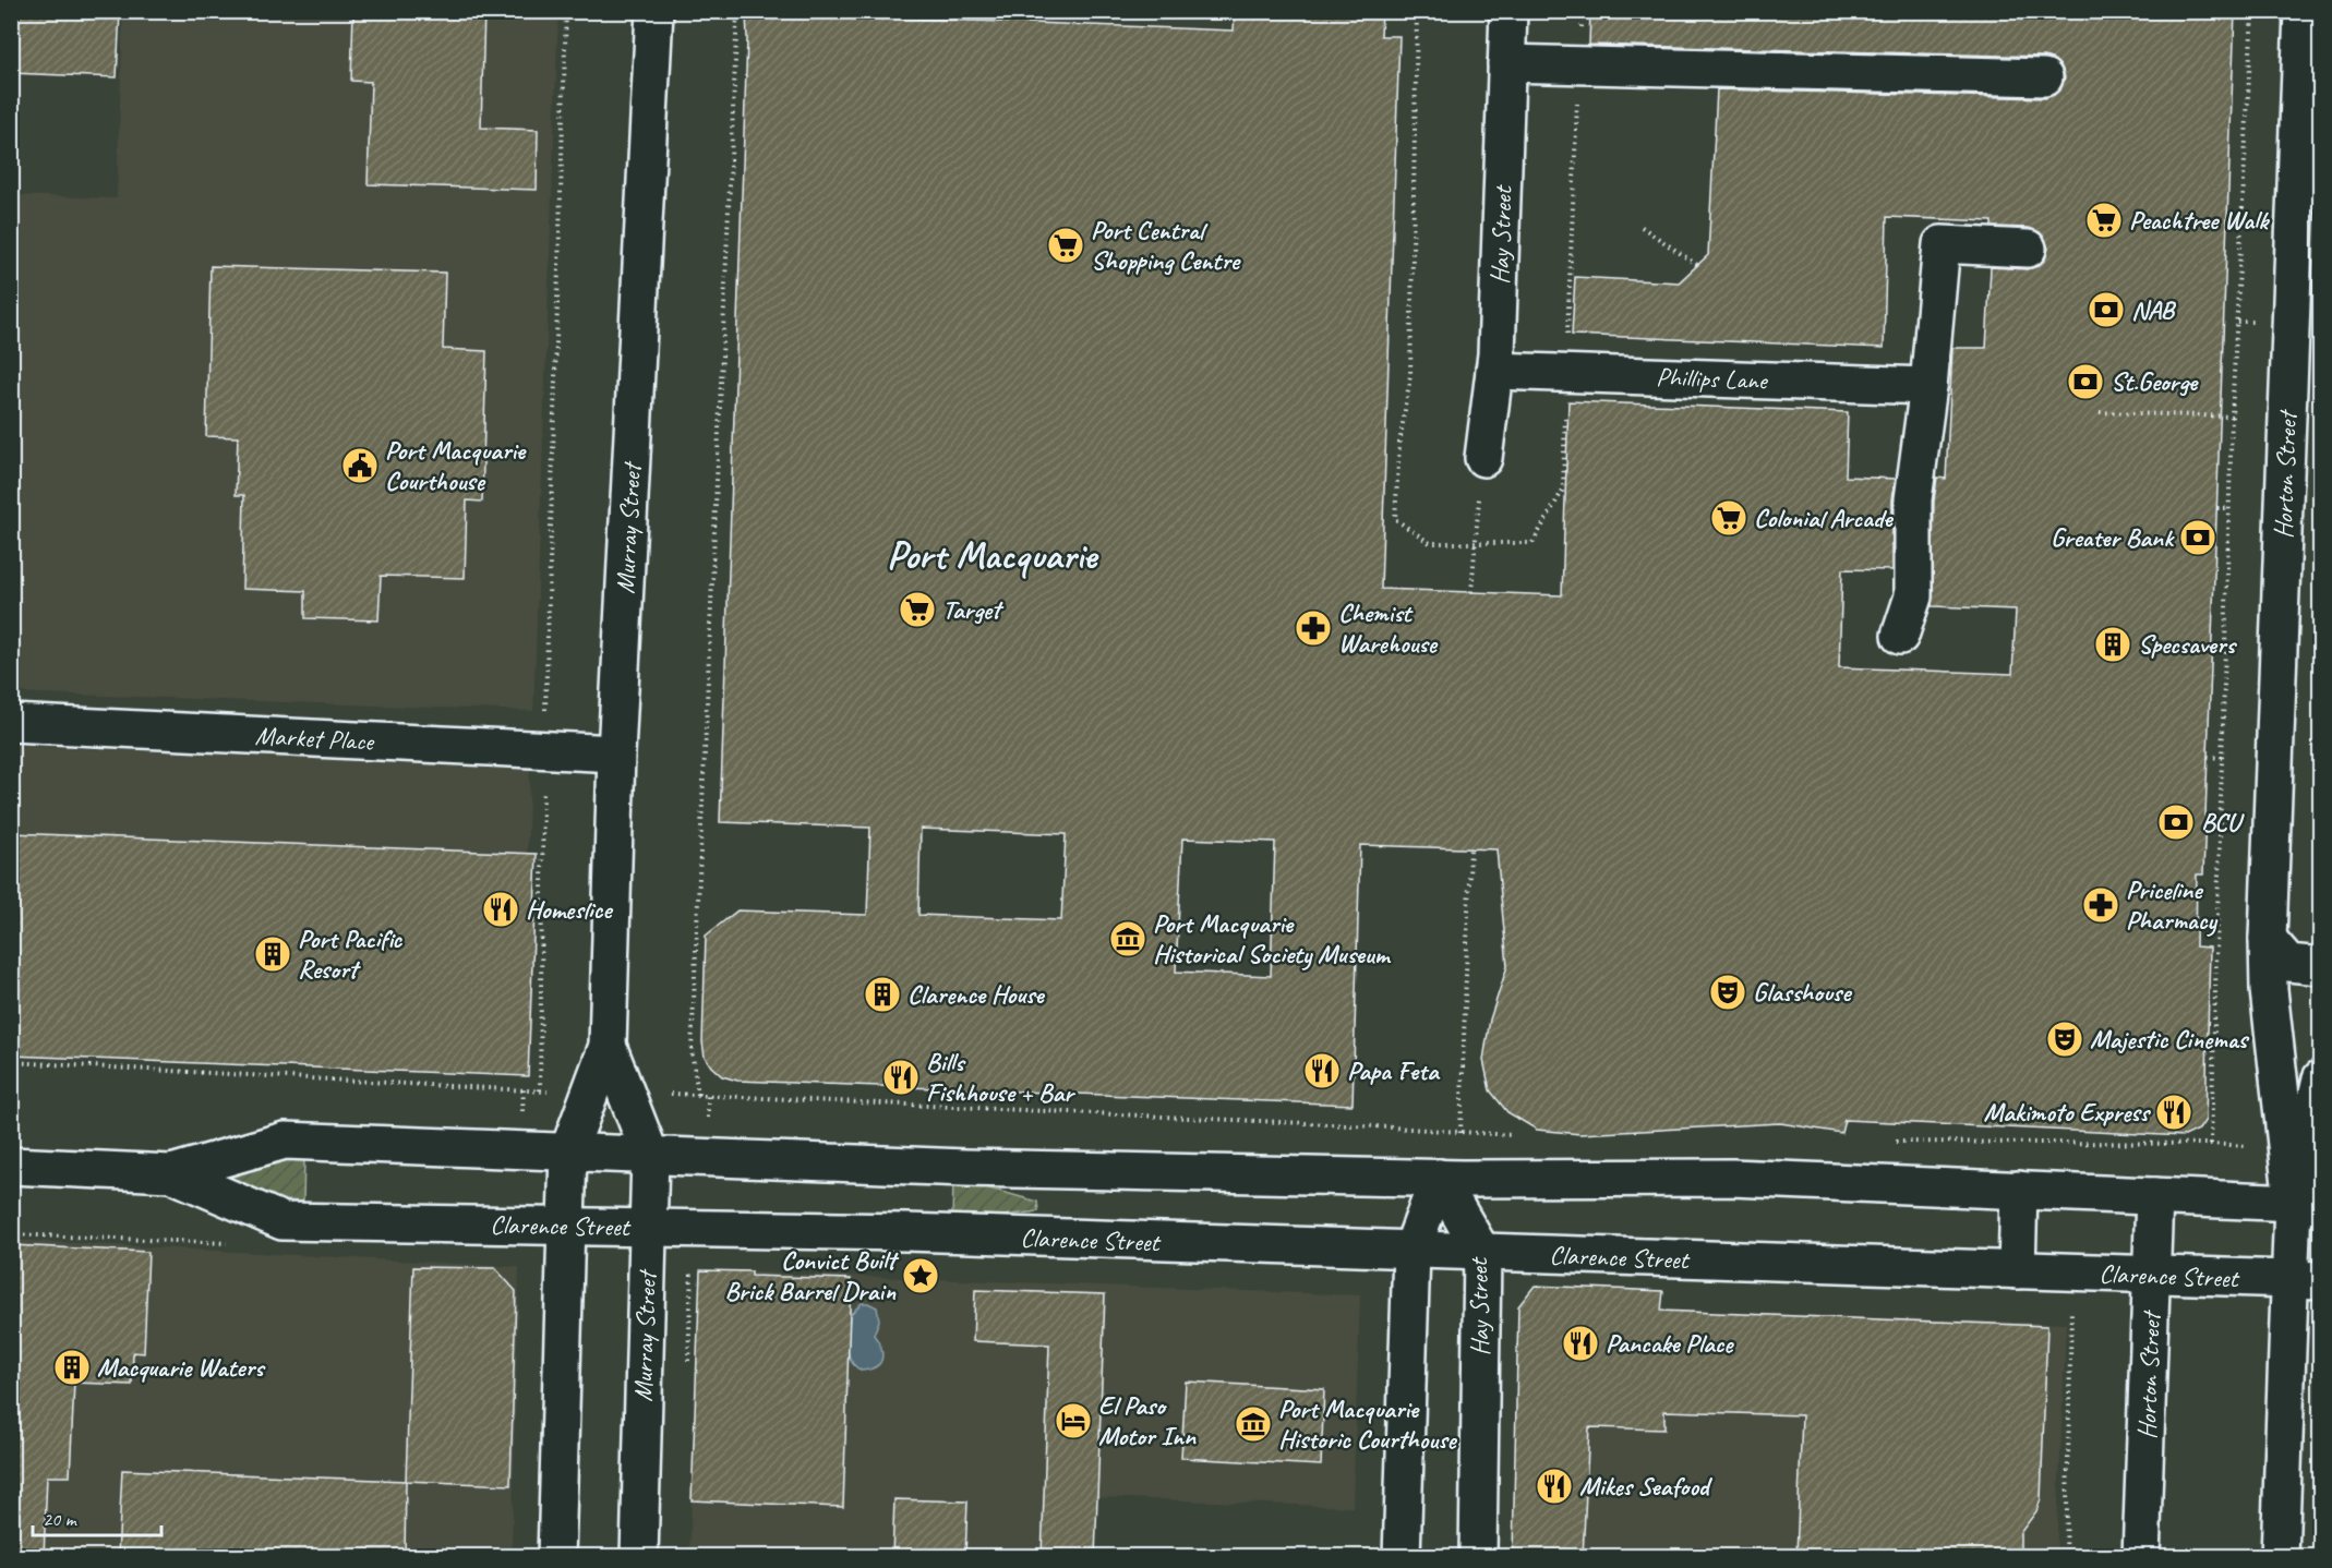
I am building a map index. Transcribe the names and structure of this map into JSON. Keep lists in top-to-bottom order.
{
  "streets": {
    "street": [
      "Hay Street",
      "Phillips Lane",
      "Horton Street",
      "Murray Street",
      "Market Place",
      "Clarence Street"
    ]
  },
  "crossings": [
    ["Hay Street", "Phillips Lane"],
    ["Hay Street", "Clarence Street"],
    ["Horton Street", "Clarence Street"],
    ["Murray Street", "Market Place"],
    ["Murray Street", "Clarence Street"]
  ],
  "districts": ["Port Macquarie"],
  "places": {
    "supermarket": [
      "Peachtree Walk",
      "Port Central Shopping Centre",
      "Colonial Arcade",
      "Target"
    ],
    "bank": [
      "NAB",
      "St.George",
      "Greater Bank",
      "BCU"
    ],
    "public building": ["Port Macquarie Courthouse"],
    "pharmacy": ["Chemist Warehouse", "Priceline Pharmacy"],
    "building": [
      "Specsavers",
      "Port Pacific Resort",
      "Clarence House",
      "Macquarie Waters"
    ],
    "restaurant": [
      "Homeslice",
      "Papa Feta",
      "Bills Fishhouse + Bar",
      "Makimoto Express",
      "Pancake Place",
      "Mikes Seafood"
    ],
    "museum": ["Port Macquarie Historical Society Museum", "Port Macquarie Historic Courthouse"],
    "theatre": ["Glasshouse", "Majestic Cinemas"],
    "place": ["Convict Built Brick Barrel Drain"],
    "hotel": ["El Paso Motor Inn"]
  },
  "scale_bar": "20 m"
}
